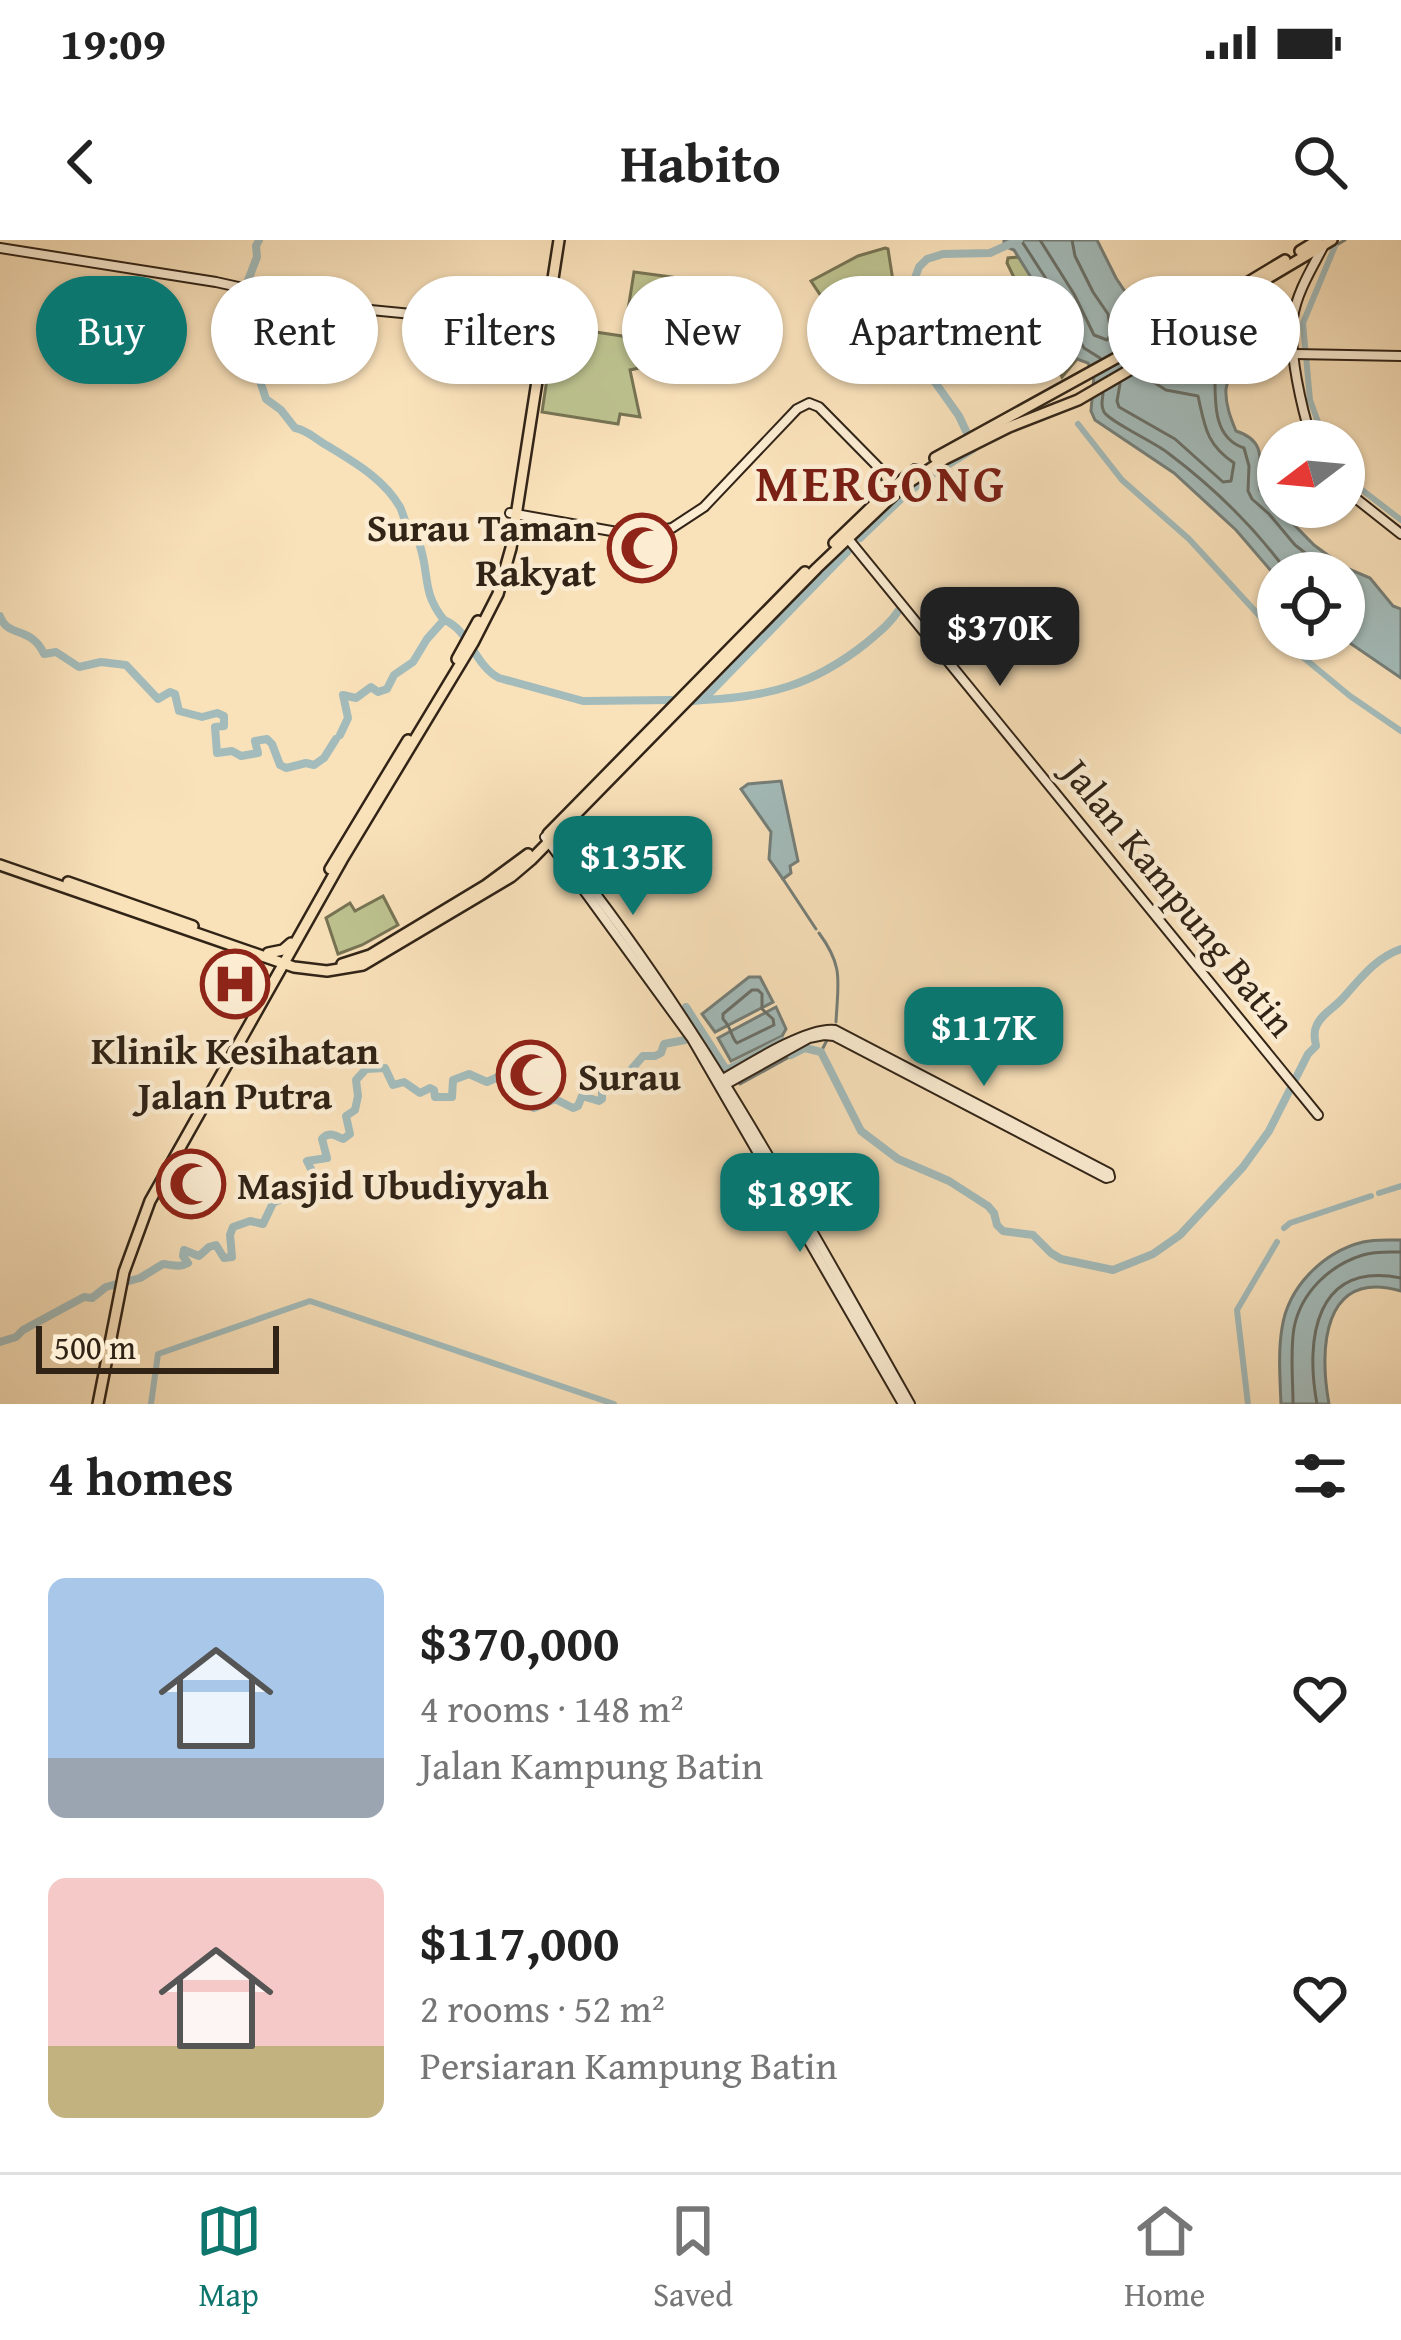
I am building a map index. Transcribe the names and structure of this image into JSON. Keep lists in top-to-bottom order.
{
  "streets": {
    "street": ["Jalan Kampung Batin"]
  },
  "districts": ["MERGONG"],
  "places": {
    "mosque": ["Surau Taman Rakyat", "Surau", "Masjid Ubudiyyah"],
    "hospital": ["Klinik Kesihatan Jalan Putra"]
  },
  "scale_bar": "500 m",
  "north": "left",
  "page": {
    "status": "19:09",
    "header": "Habito",
    "chip": [
      "Buy",
      "Rent",
      "Filters",
      "New",
      "Apartment",
      "House"
    ],
    "price": [
      "$370K",
      "$135K",
      "$117K",
      "$189K"
    ],
    "scale": "500 m",
    "heading": "4 homes",
    "list": [
      {
        "name": "$370,000",
        "note": "4 rooms · 148 m² · Jalan Kampung Batin"
      },
      {
        "name": "$117,000",
        "note": "2 rooms · 52 m² · Persiaran Kampung Batin"
      }
    ],
    "tabs": ["Map", "Saved", "Home"]
  }
}
